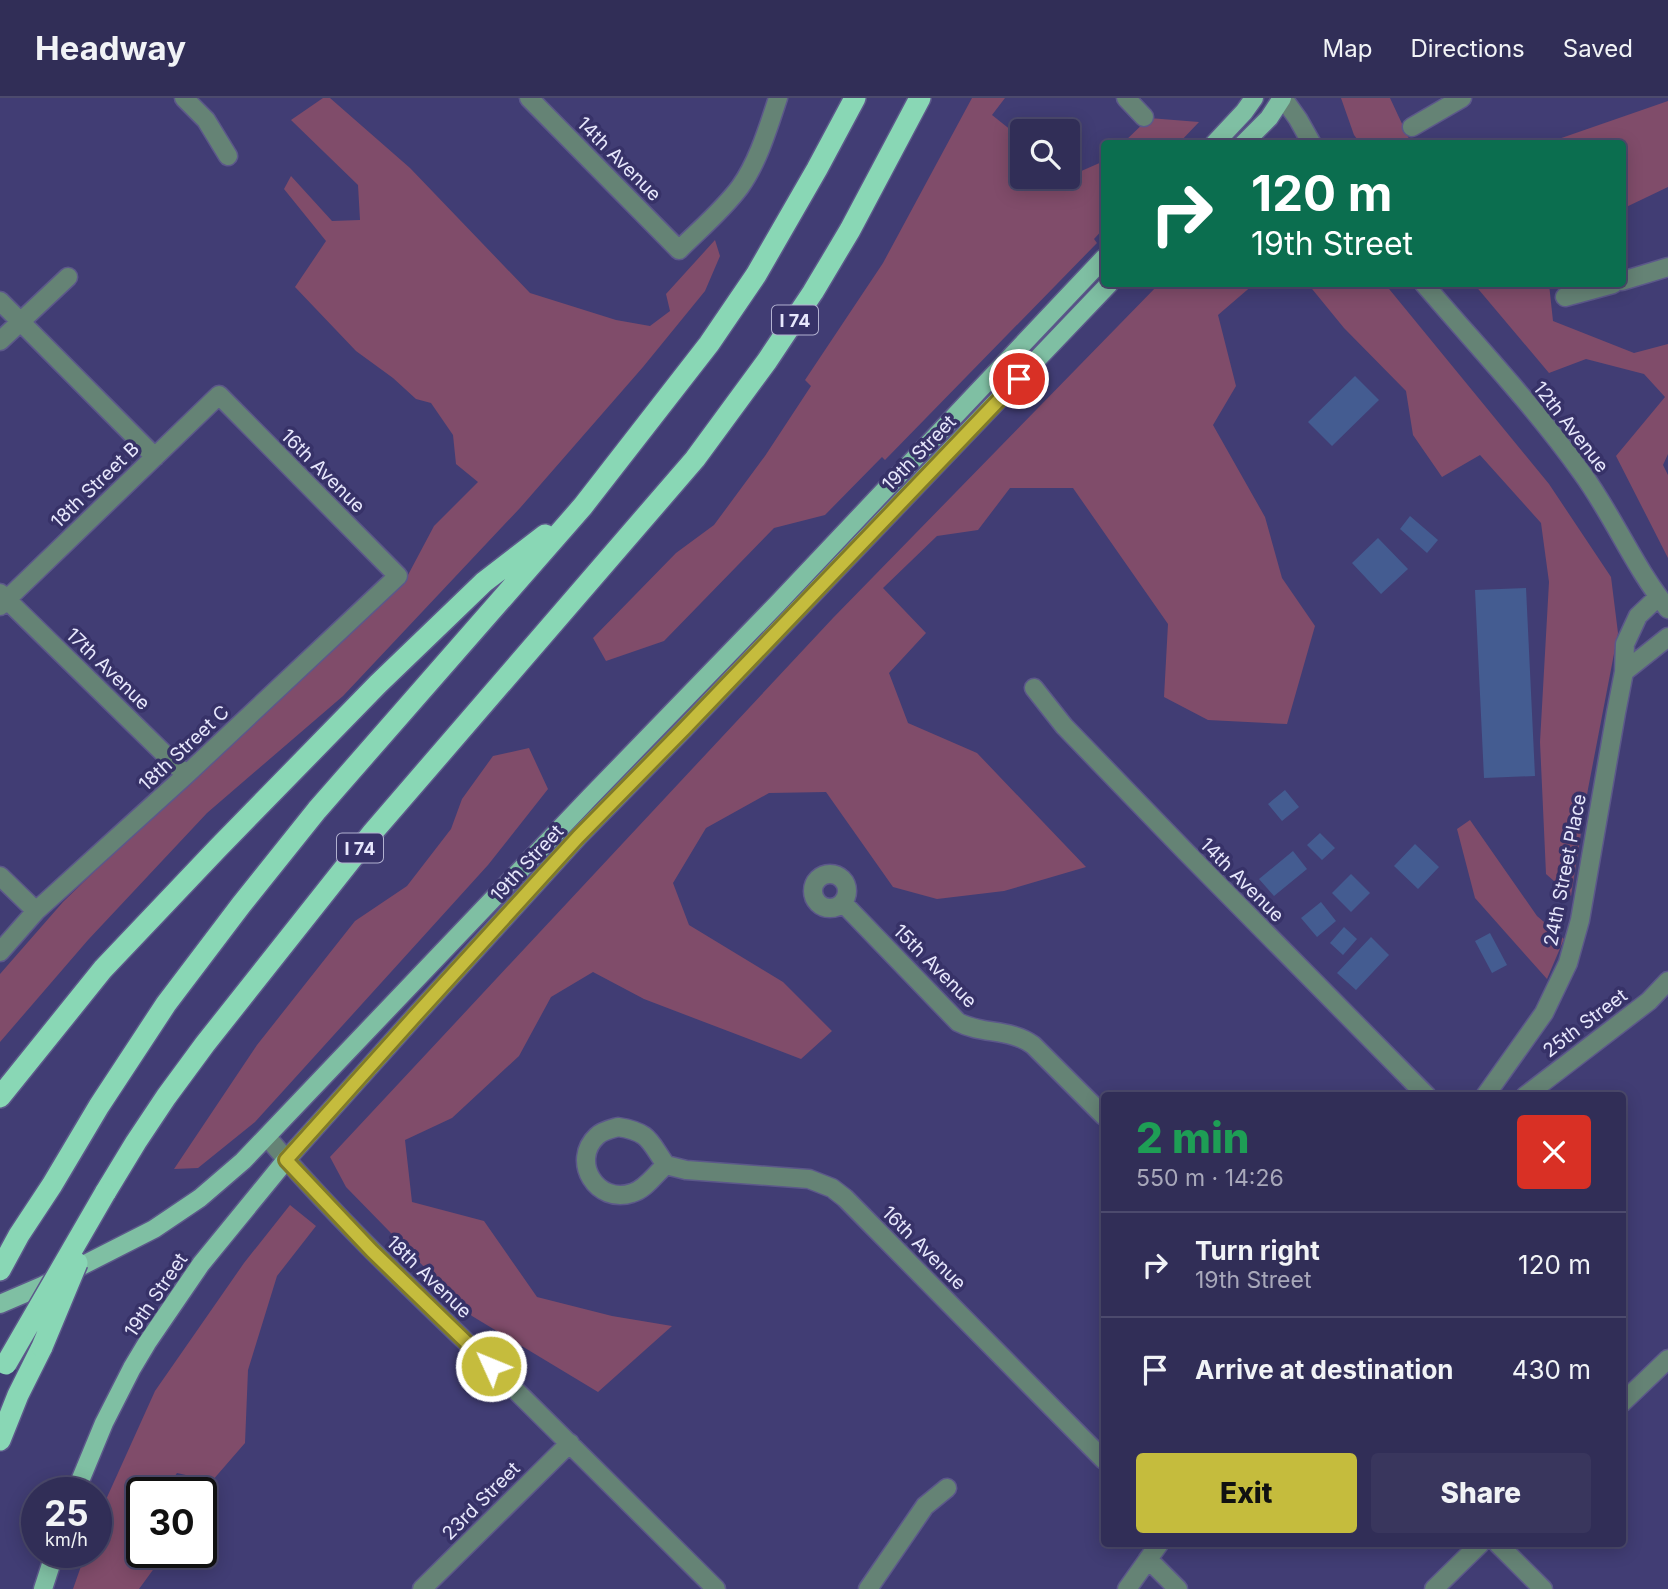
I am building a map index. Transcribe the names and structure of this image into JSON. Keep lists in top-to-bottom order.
{
  "streets": {
    "highway": ["I 74"],
    "main road": ["19th Street"],
    "street": [
      "14th Avenue",
      "12th Avenue",
      "16th Avenue",
      "18th Street B",
      "17th Avenue",
      "18th Street C",
      "24th Street Place",
      "15th Avenue",
      "25th Street",
      "18th Avenue",
      "23rd Street"
    ]
  },
  "crossings": [
    ["12th Avenue", "24th Street Place"],
    ["19th Street", "18th Avenue"],
    ["16th Avenue", "18th Street B"],
    ["16th Avenue", "18th Street C"],
    ["18th Street B", "17th Avenue"],
    ["17th Avenue", "18th Street C"],
    ["18th Avenue", "23rd Street"]
  ],
  "page": {
    "header": "Headway",
    "nav": ["Map", "Directions", "Saved"],
    "turn": ["120 m", "19th Street"],
    "heading": ["2 min", "550 m · 14:26"],
    "list": [
      {
        "name": "Turn right",
        "note": "19th Street",
        "value": "120 m"
      },
      {
        "name": "Arrive at destination",
        "value": "430 m"
      }
    ],
    "buttons": ["Exit", "Share"],
    "speed": "25 km/h",
    "limit": "30"
  }
}
